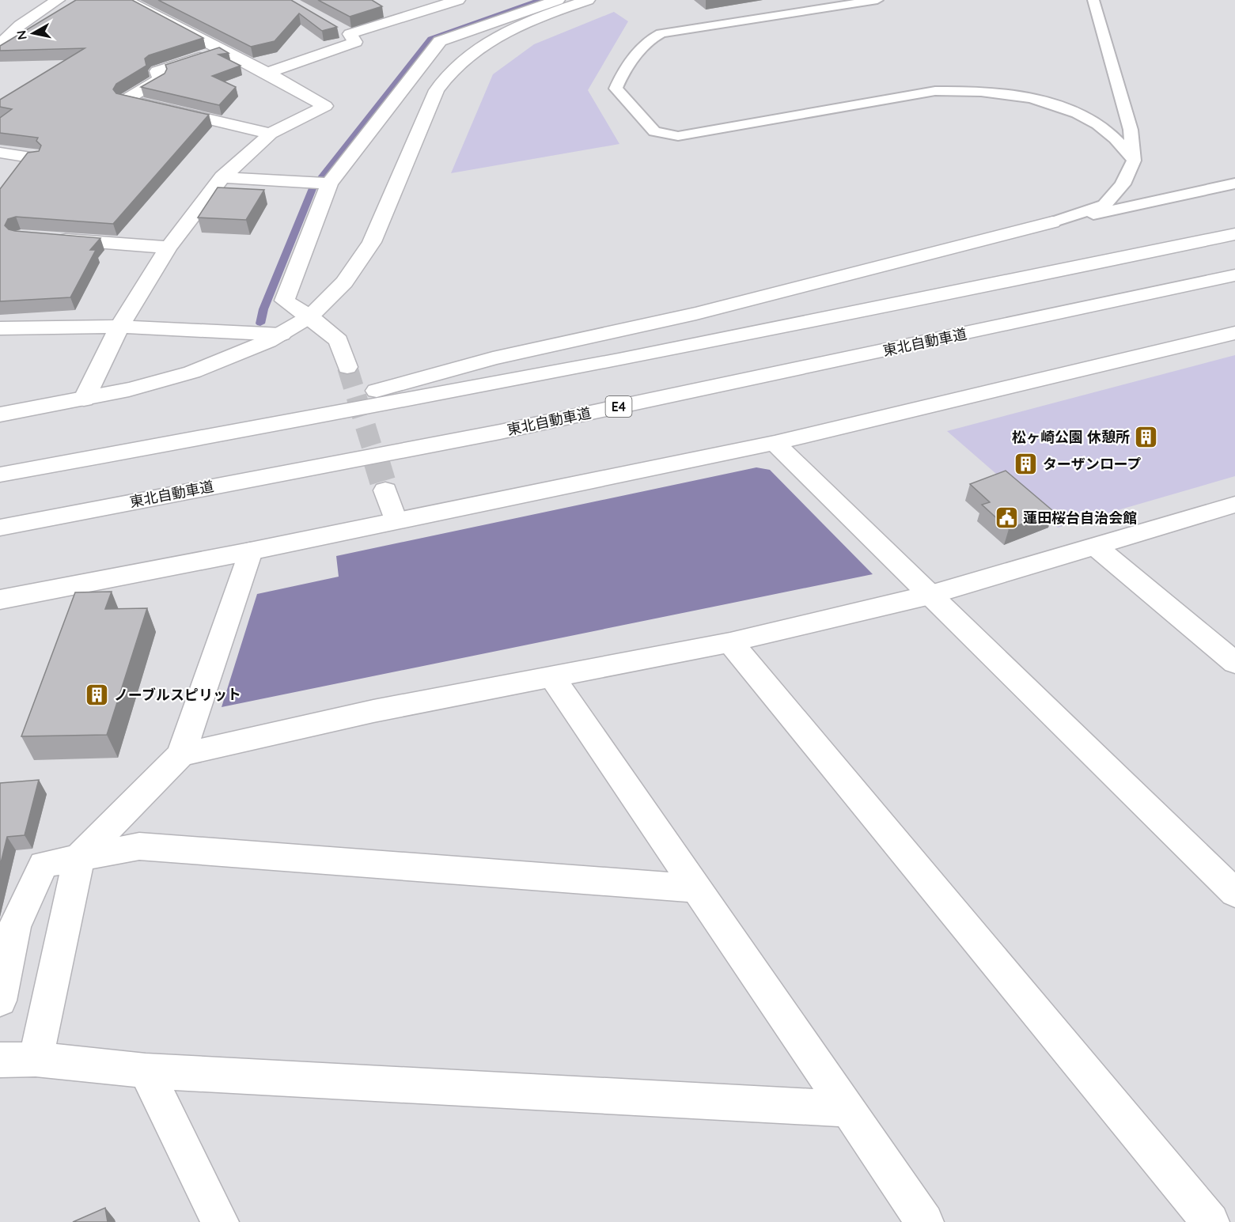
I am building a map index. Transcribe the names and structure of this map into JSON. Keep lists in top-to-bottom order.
{
  "streets": {
    "main road": ["東北自動車道", "E4"]
  },
  "places": {
    "building": ["松ヶ崎公園 休憩所", "ターザンロープ", "ノーブルスピリット"],
    "public building": ["蓮田桜台自治会館"]
  },
  "north": "left"
}
